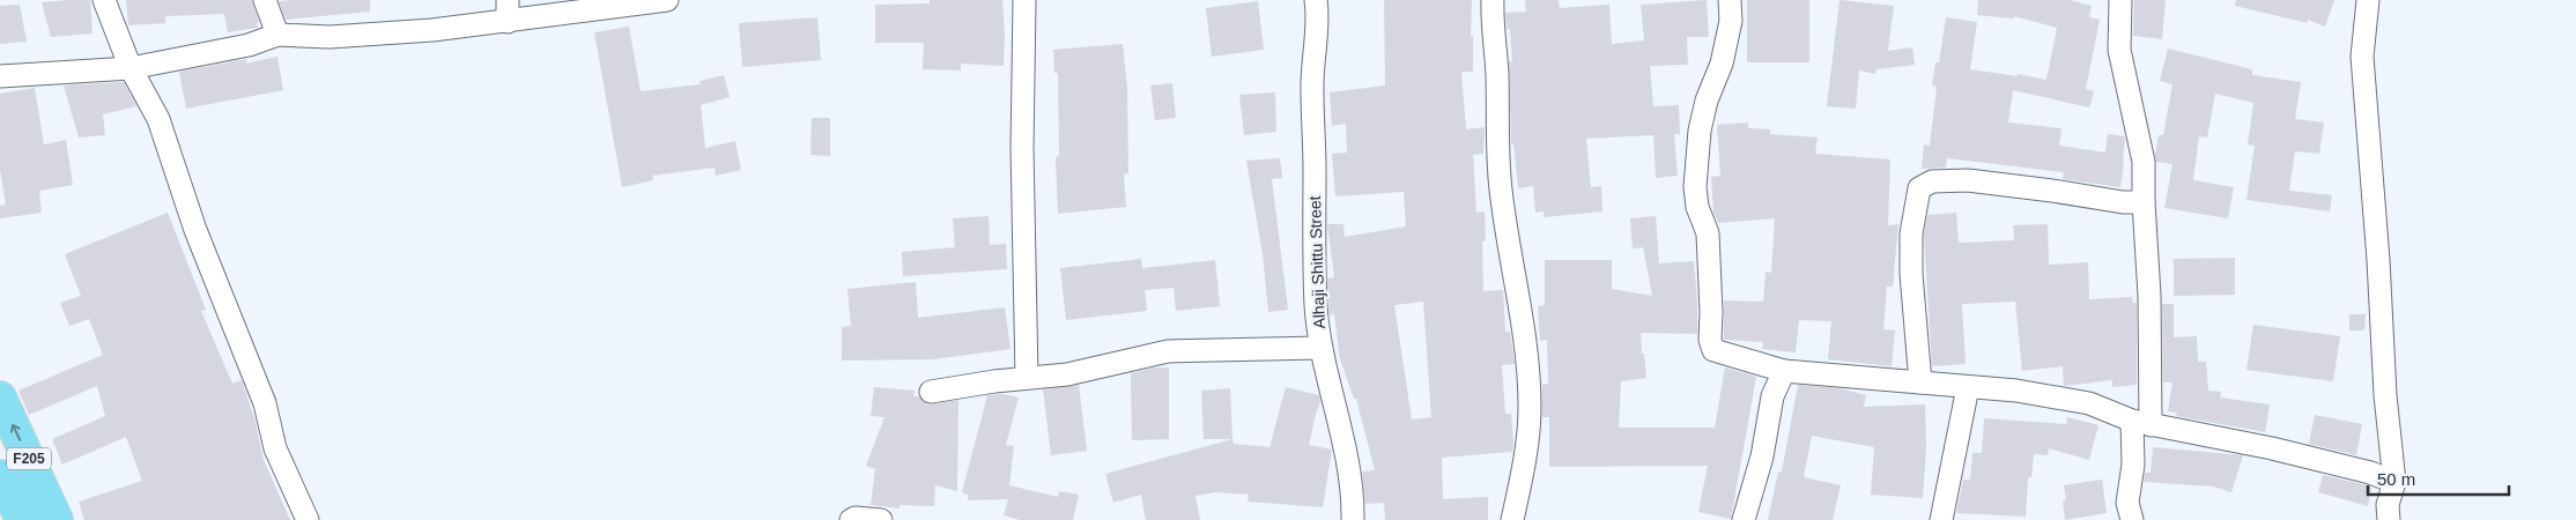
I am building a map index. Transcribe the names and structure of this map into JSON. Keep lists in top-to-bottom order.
{
  "streets": {
    "main road": ["F205"],
    "street": ["Alhaji Shittu Street"]
  },
  "scale_bar": "50 m"
}
